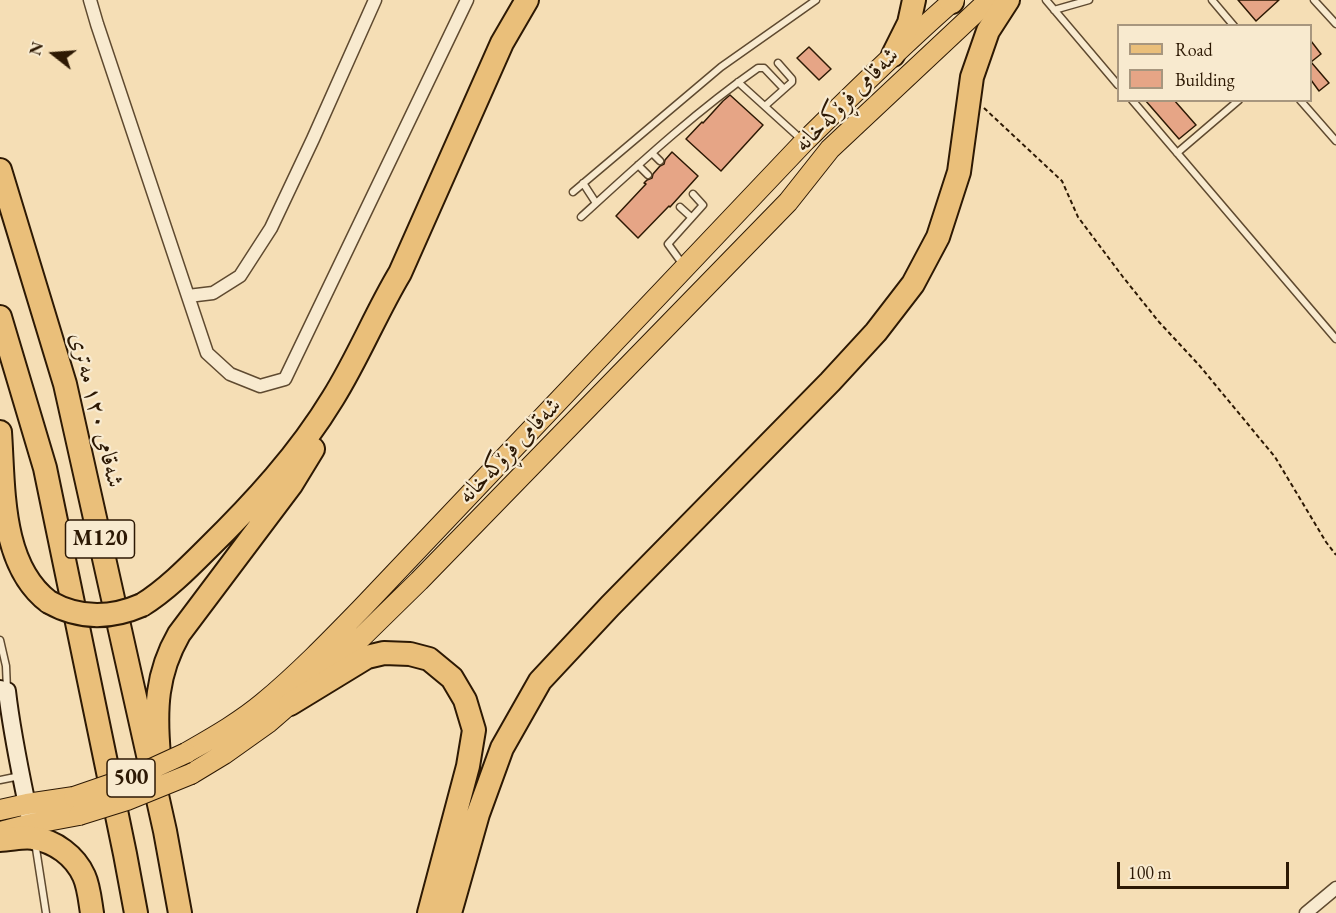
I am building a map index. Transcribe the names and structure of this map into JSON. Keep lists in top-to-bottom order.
{
  "streets": {
    "highway": ["شەقامی ١٢٠ مەتری", "M120"],
    "main road": ["شەقامی فڕۆکەخانە", "500"]
  },
  "legend": ["Road", "Building"],
  "scale_bar": "100 m",
  "north": "left"
}
